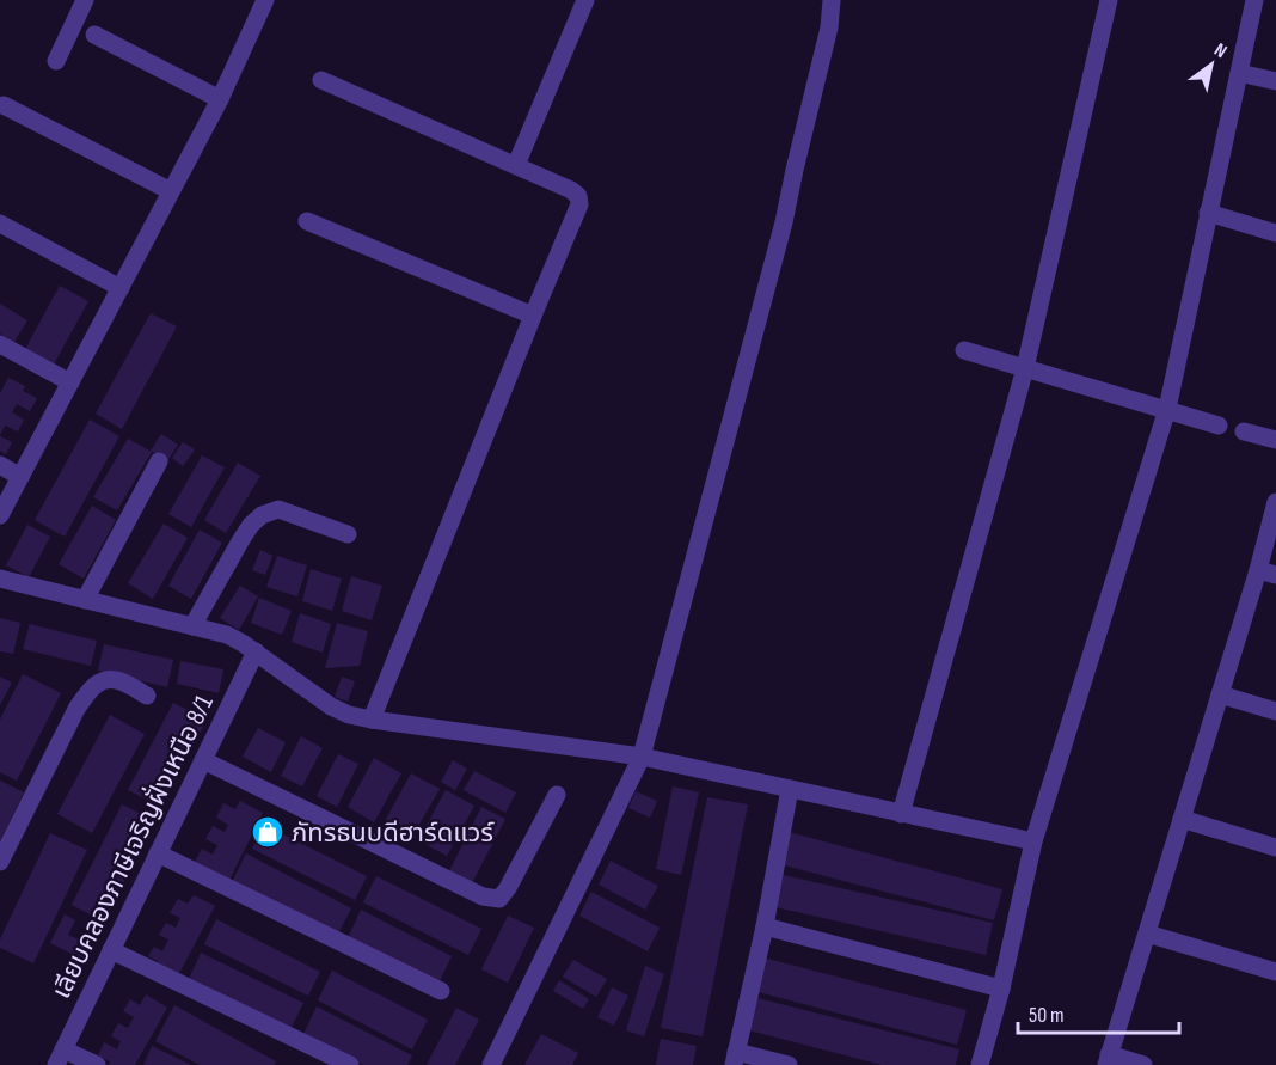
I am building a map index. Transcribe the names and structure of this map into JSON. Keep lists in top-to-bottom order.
{
  "streets": {
    "street": ["เลียบคลองภาษีเจริญฝั่งเหนือ 8/1"]
  },
  "places": {
    "shop": ["ภัทรธนบดีฮาร์ดแวร์"]
  },
  "scale_bar": "50 m",
  "north": "top right"
}
